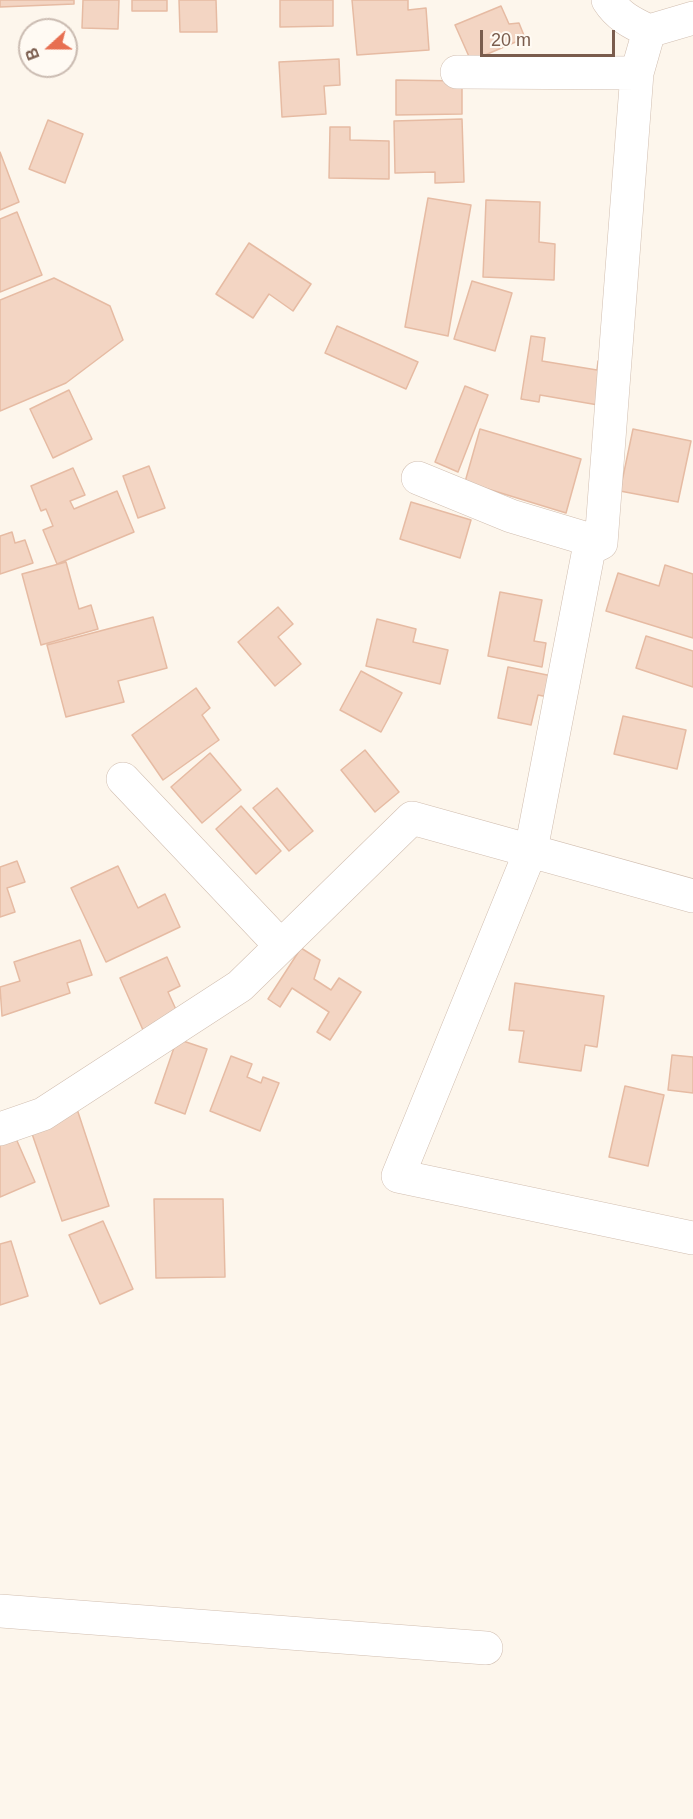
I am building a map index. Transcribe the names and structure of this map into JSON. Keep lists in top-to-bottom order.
{
  "scale_bar": "20 m",
  "north": "left"
}
